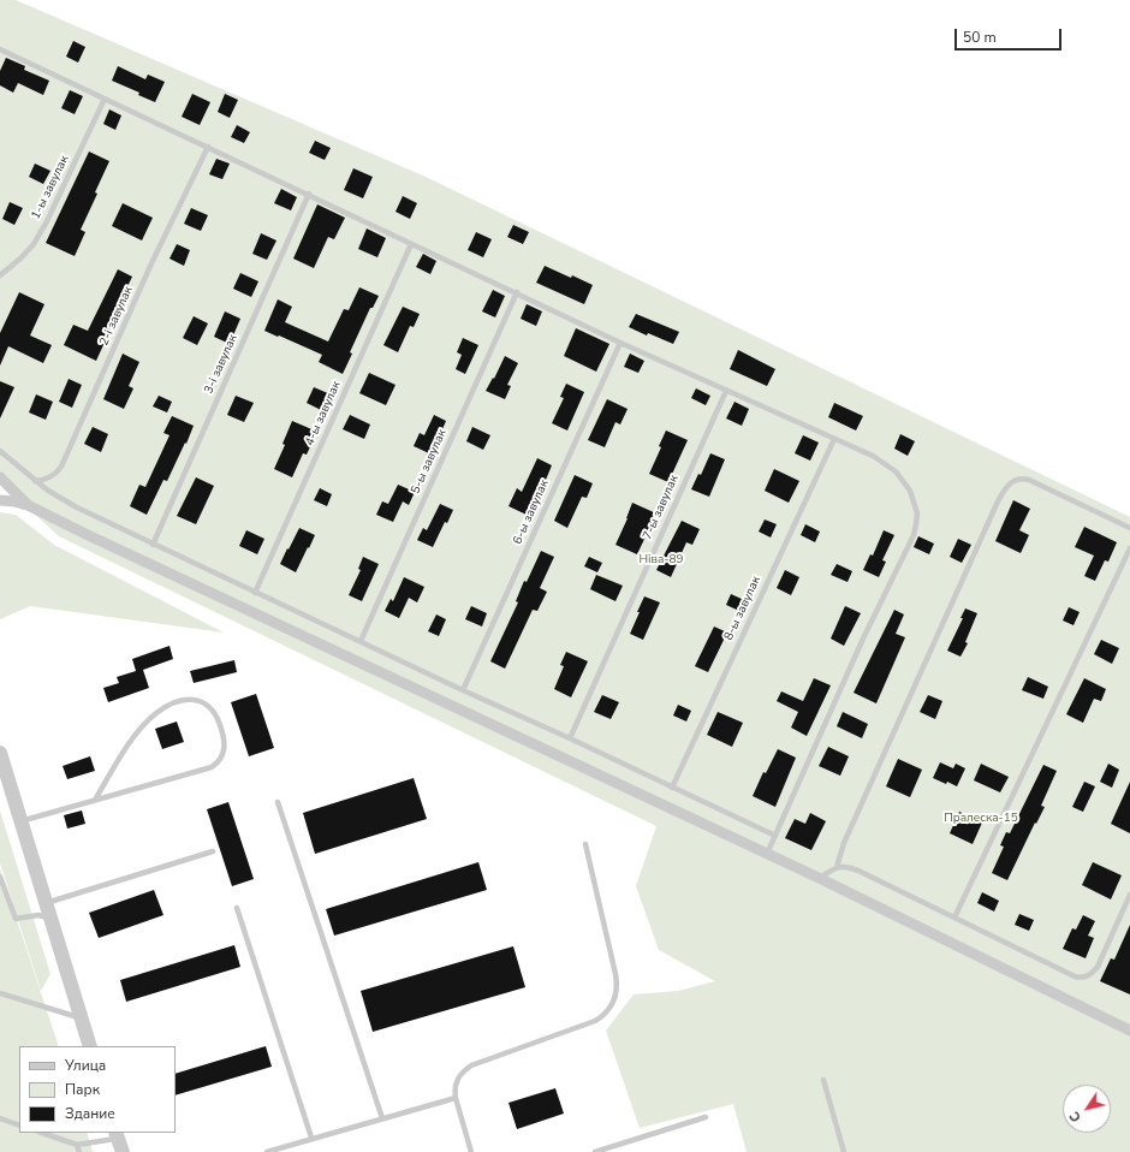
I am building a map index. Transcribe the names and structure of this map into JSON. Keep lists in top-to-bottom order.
{
  "streets": {
    "lane": [
      "1-ы завулак",
      "2-і завулак",
      "3-і завулак",
      "4-ы завулак",
      "5-ы завулак",
      "7-ы завулак",
      "6-ы завулак",
      "8-ы завулак"
    ]
  },
  "parks": ["Ніва-89", "Пралеска-15"],
  "legend": ["Улица", "Парк", "Здание"],
  "scale_bar": "50 m",
  "north": "bottom left"
}
